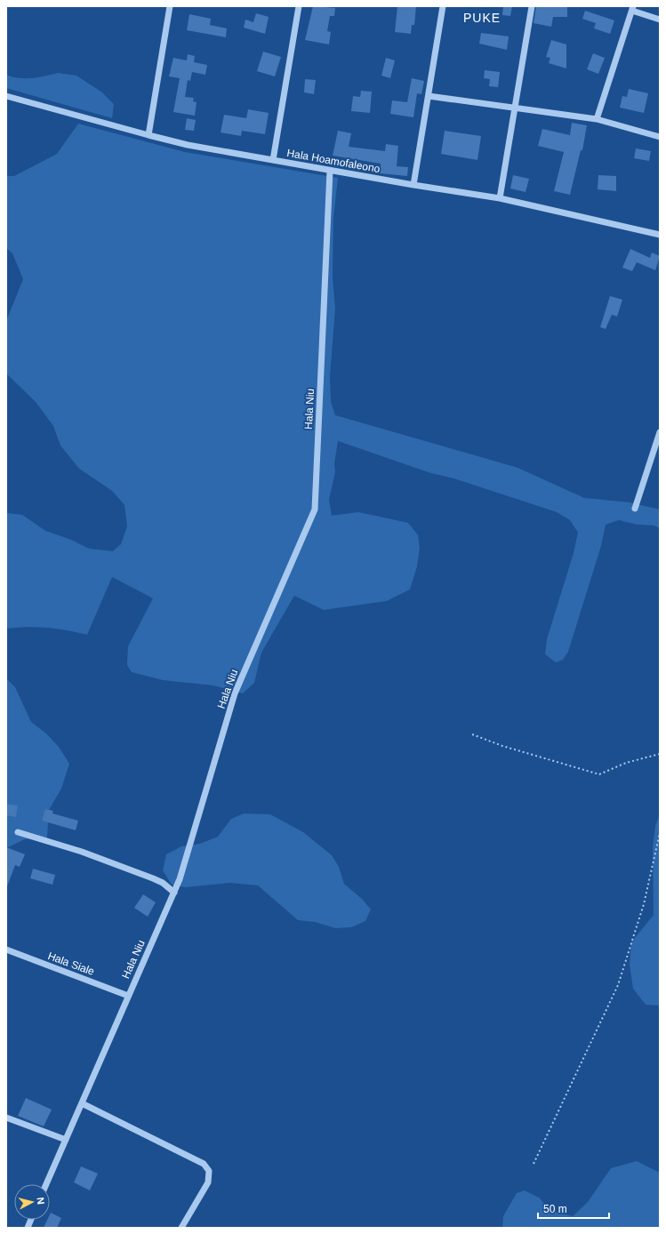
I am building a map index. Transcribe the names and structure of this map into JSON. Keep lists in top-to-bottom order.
{
  "streets": {
    "street": ["Hala Hoamofaleono", "Hala Niu", "Hala Siale"]
  },
  "crossings": [
    ["Hala Hoamofaleono", "Hala Niu"],
    ["Hala Niu", "Hala Siale"]
  ],
  "districts": ["PUKE"],
  "scale_bar": "50 m",
  "north": "right"
}
